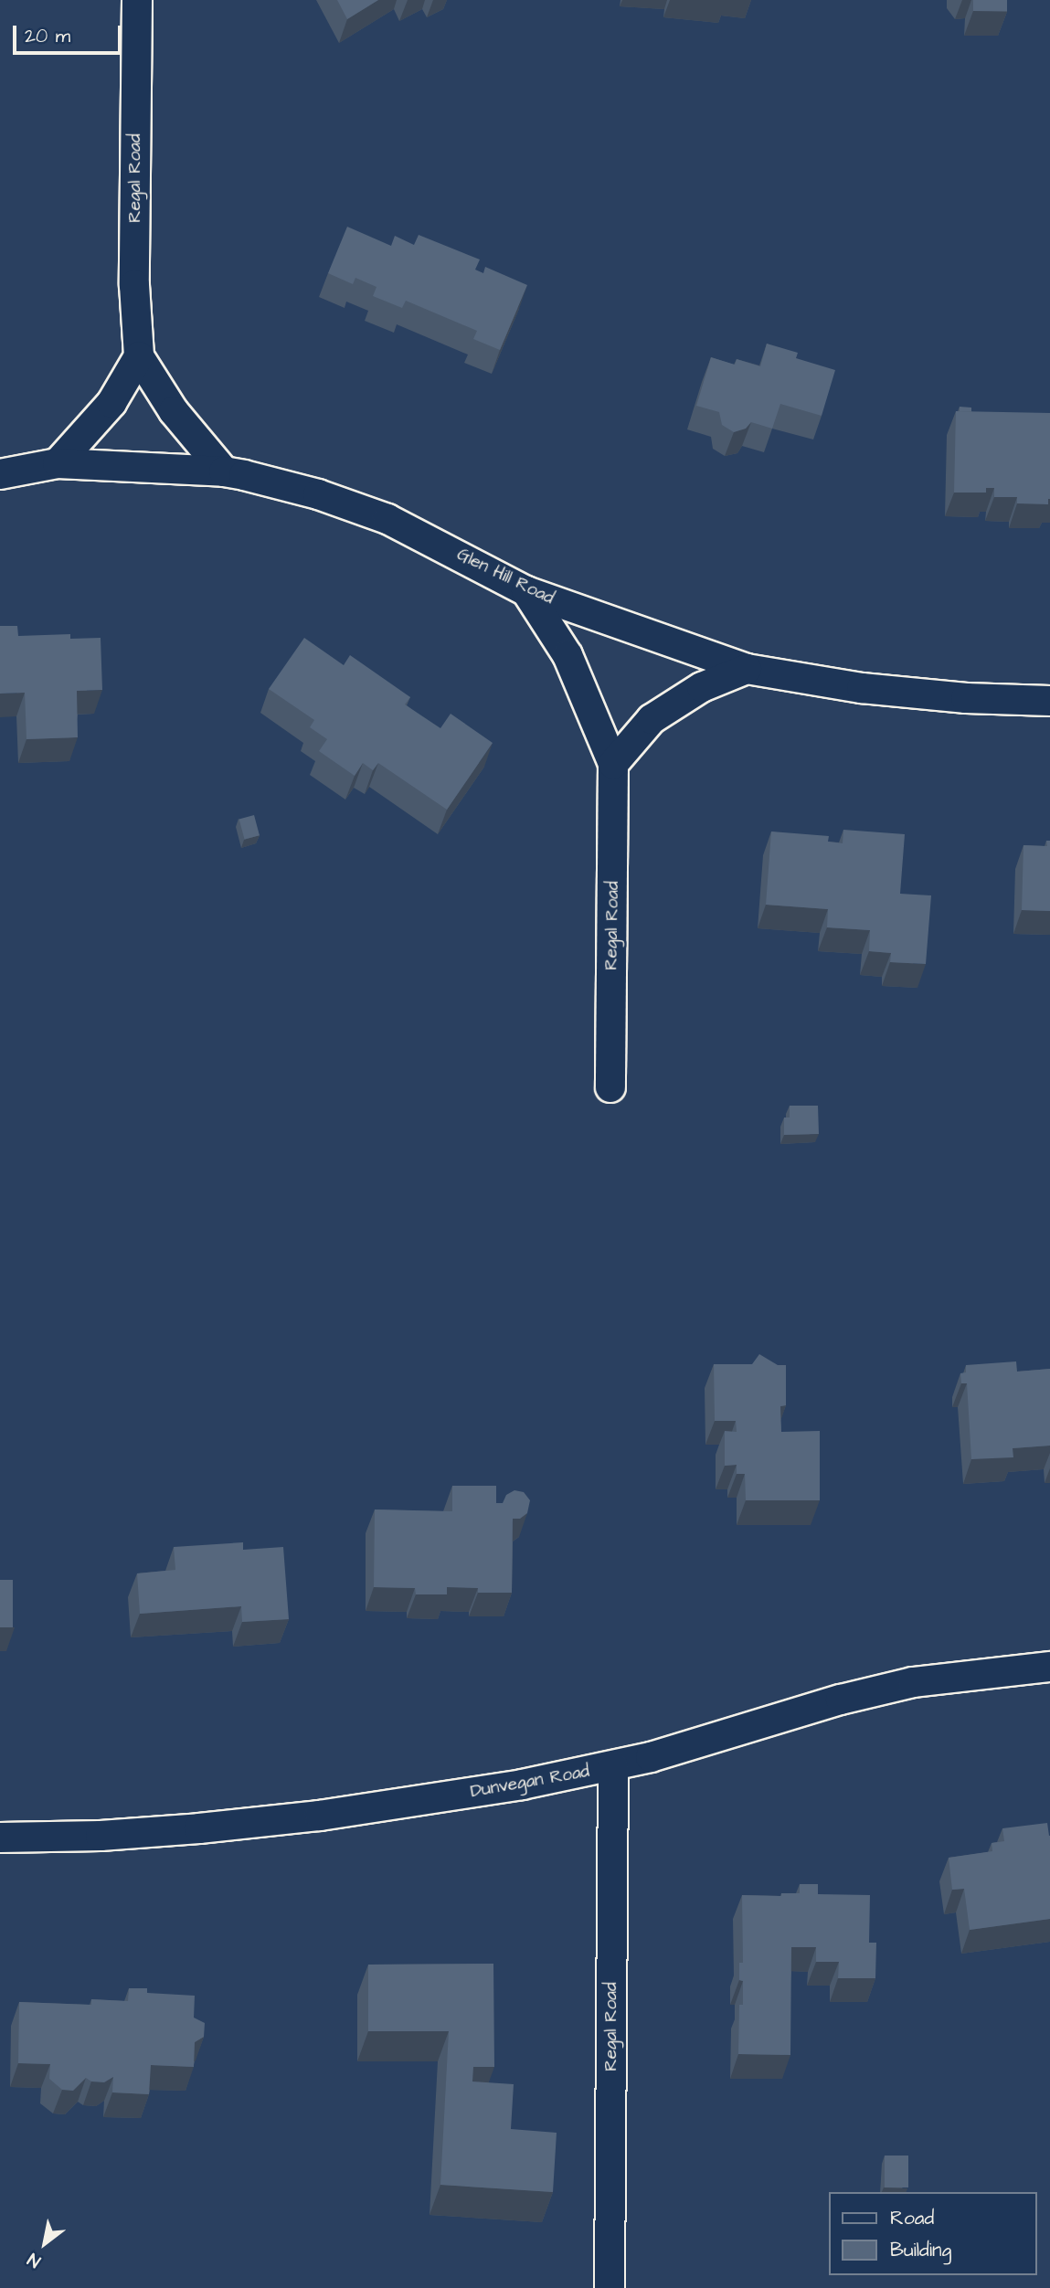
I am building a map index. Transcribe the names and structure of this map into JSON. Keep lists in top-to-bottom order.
{
  "streets": {
    "street": ["Regal Road", "Glen Hill Road", "Dunvegan Road"]
  },
  "crossings": [
    ["Regal Road", "Glen Hill Road"],
    ["Regal Road", "Dunvegan Road"]
  ],
  "legend": ["Road", "Building"],
  "scale_bar": "20 m",
  "north": "bottom left"
}
